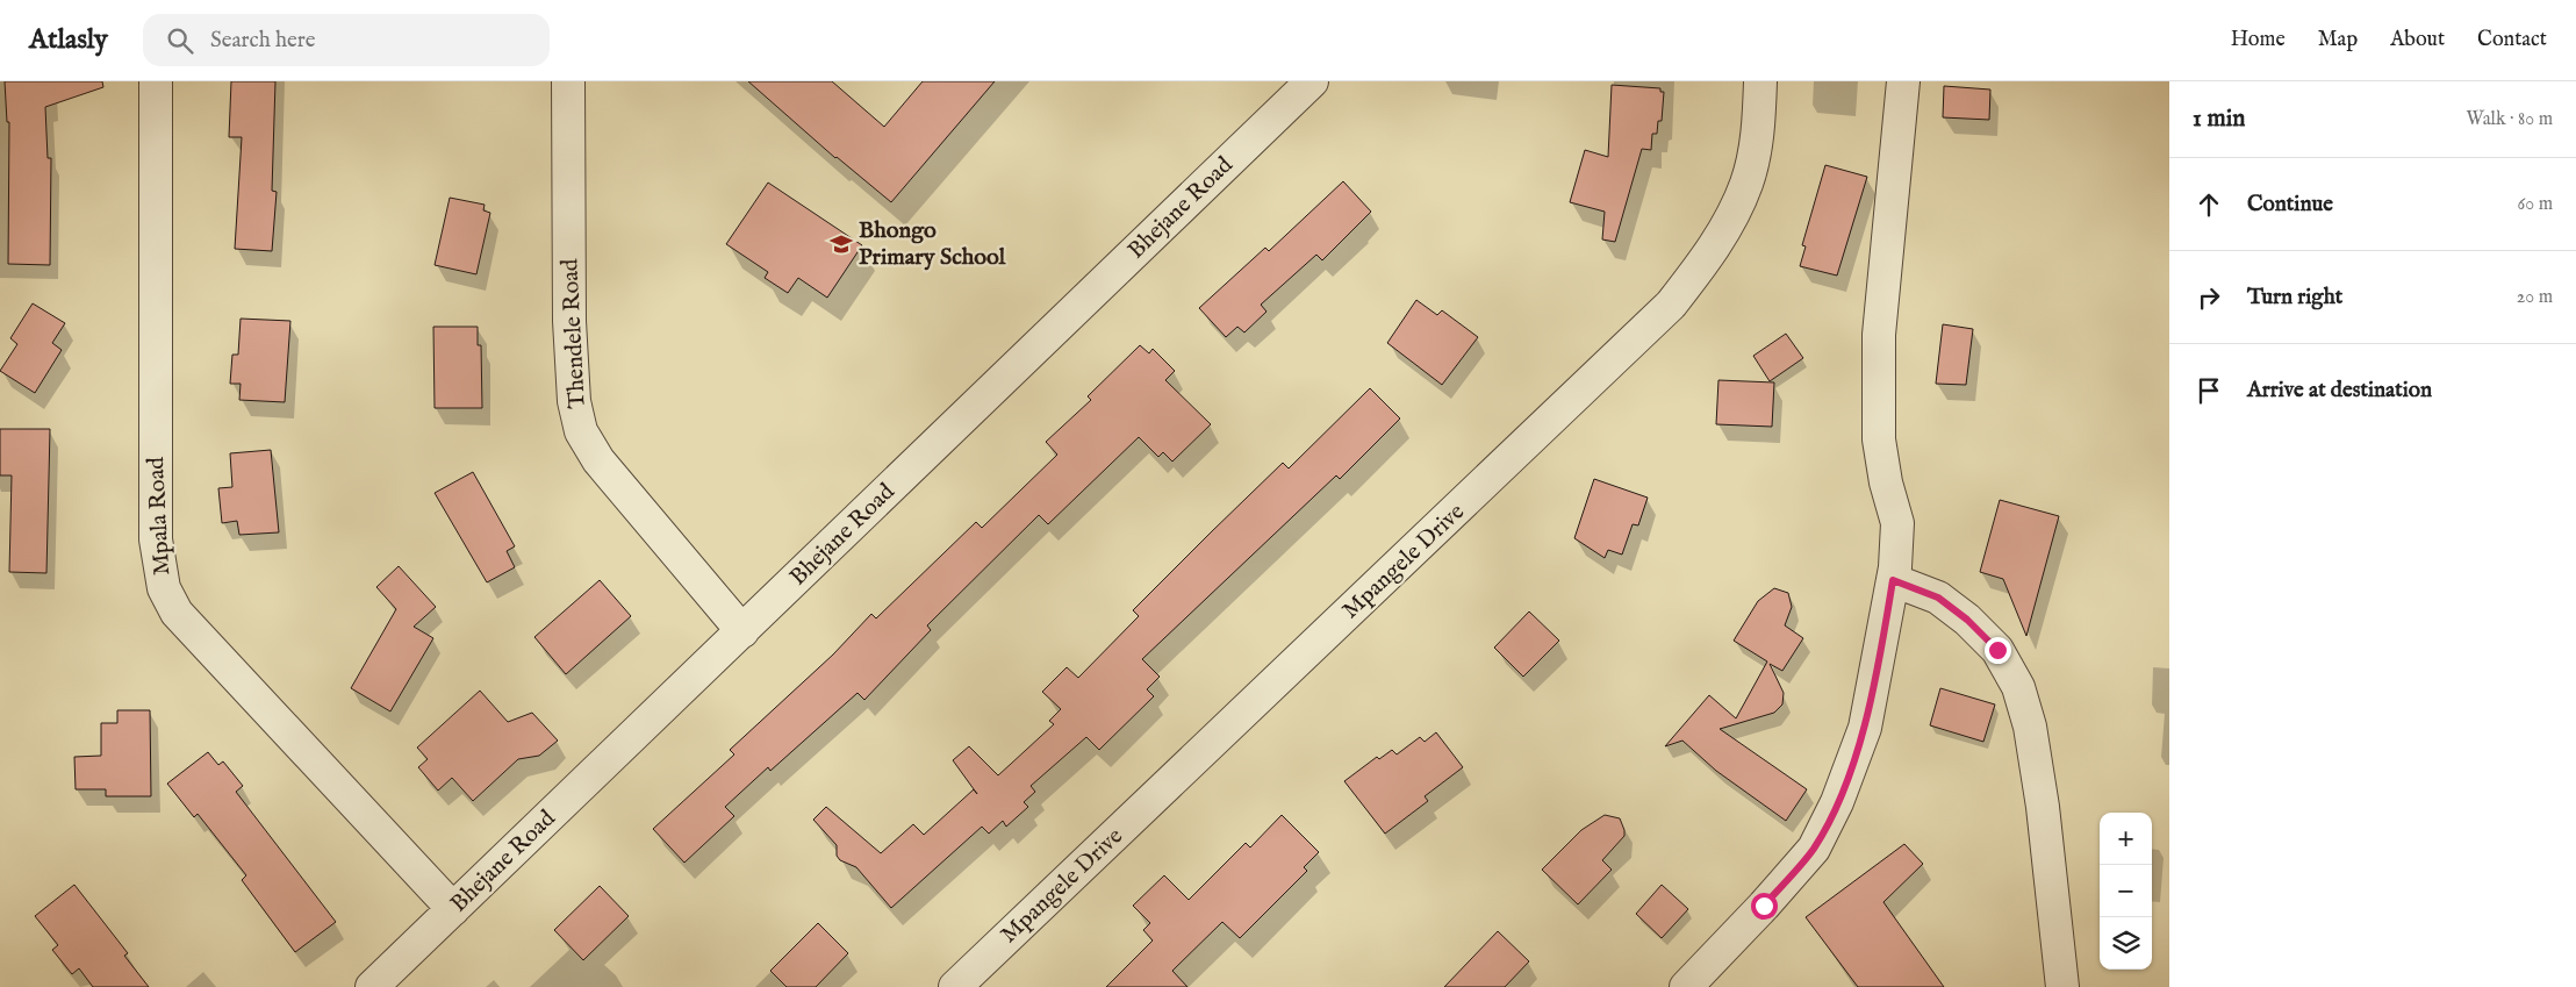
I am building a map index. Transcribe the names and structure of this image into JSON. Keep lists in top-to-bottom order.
{
  "streets": {
    "street": [
      "Bhejane Road",
      "Thendele Road",
      "Mpala Road",
      "Mpangele Drive"
    ]
  },
  "crossings": [
    ["Bhejane Road", "Thendele Road"],
    ["Bhejane Road", "Mpala Road"]
  ],
  "places": {
    "school or university": ["Bhongo Primary School"]
  },
  "page": {
    "header": "Atlasly",
    "search": "Search here",
    "nav": [
      "Home",
      "Map",
      "About",
      "Contact"
    ],
    "heading": ["1 min", "Walk · 80 m"],
    "list": [
      ["Continue", "60 m"],
      ["Turn right", "20 m"],
      "Arrive at destination"
    ],
    "map_buttons": ["+", "−"]
  }
}
